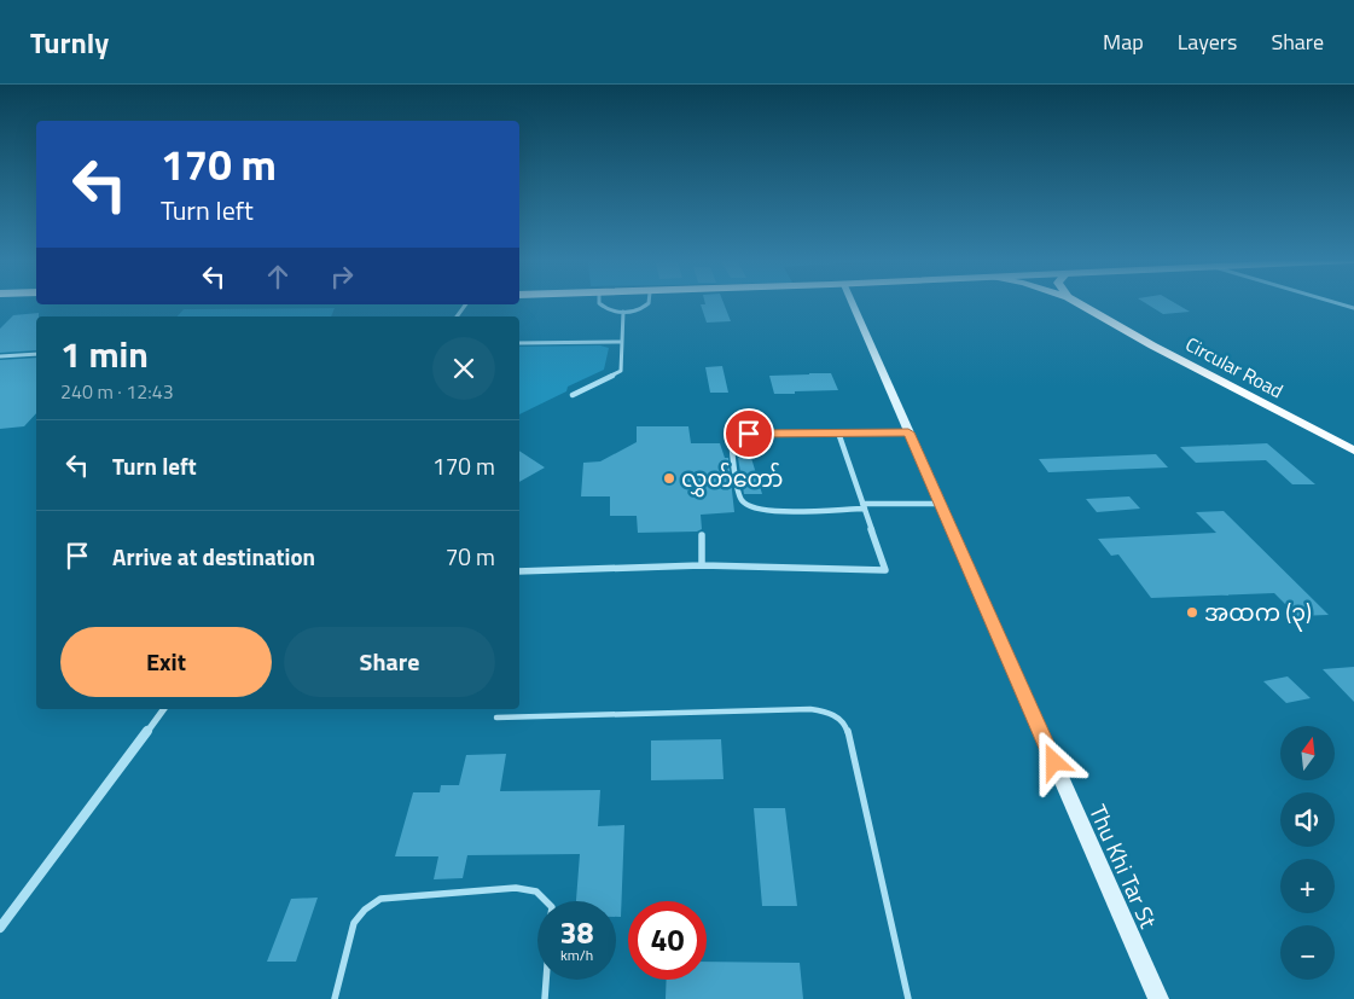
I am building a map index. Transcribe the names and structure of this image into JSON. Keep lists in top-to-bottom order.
{
  "streets": {
    "main road": ["Circular Road"],
    "street": ["Thu Khi Tar St"]
  },
  "places": ["လွှတ်တော်", "အထက (၃)"],
  "north": "top",
  "page": {
    "header": "Turnly",
    "nav": ["Map", "Layers", "Share"],
    "turn": ["170 m", "Turn left"],
    "heading": ["1 min", "240 m · 12:43"],
    "list": [
      {
        "name": "Turn left",
        "value": "170 m"
      },
      {
        "name": "Arrive at destination",
        "value": "70 m"
      }
    ],
    "buttons": ["Exit", "Share"],
    "map_buttons": ["+", "−"],
    "speed": "38 km/h",
    "limit": "40"
  }
}
